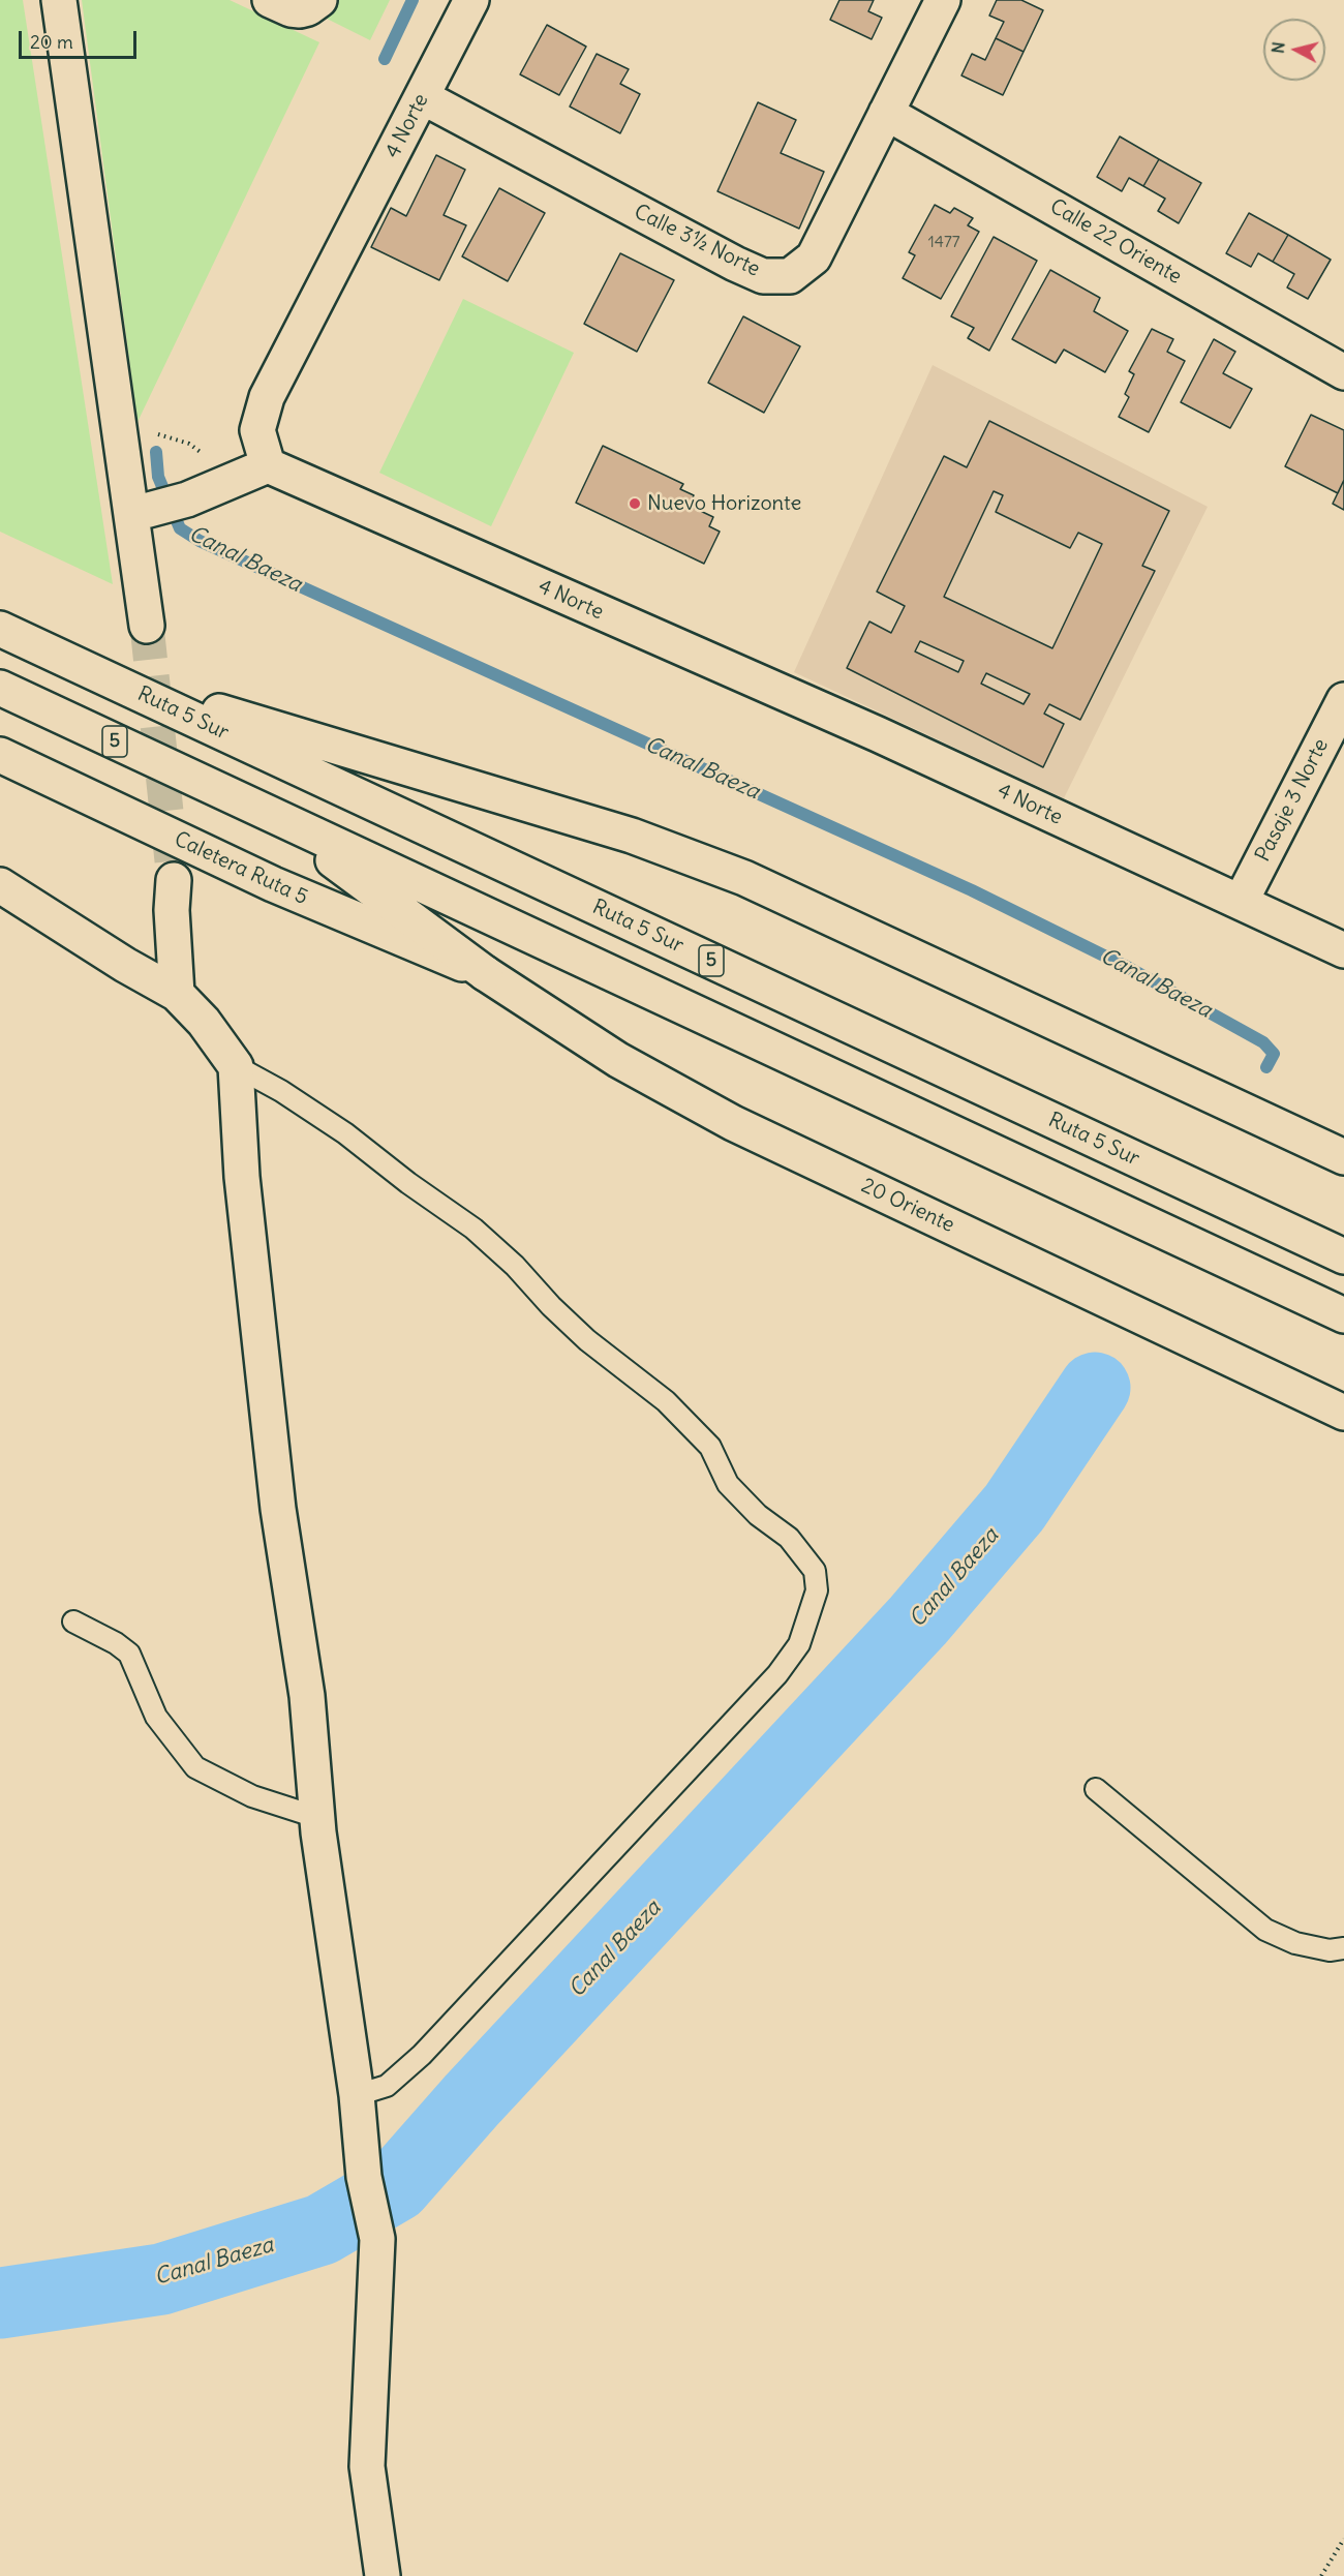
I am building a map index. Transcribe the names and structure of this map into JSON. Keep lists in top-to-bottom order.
{
  "streets": {
    "main road": [
      "4 Norte",
      "Calle 3½ Norte",
      "Calle 22 Oriente",
      "Ruta 5 Sur",
      "5",
      "Pasaje 3 Norte",
      "Caletera Ruta 5",
      "20 Oriente"
    ]
  },
  "crossings": [
    ["4 Norte", "Calle 3½ Norte"],
    ["4 Norte", "Pasaje 3 Norte"],
    ["Calle 3½ Norte", "Calle 22 Oriente"],
    ["Caletera Ruta 5", "20 Oriente"]
  ],
  "water": ["Canal Baeza"],
  "places": ["Nuevo Horizonte"],
  "house_numbers": ["1477"],
  "scale_bar": "20 m",
  "north": "left"
}
